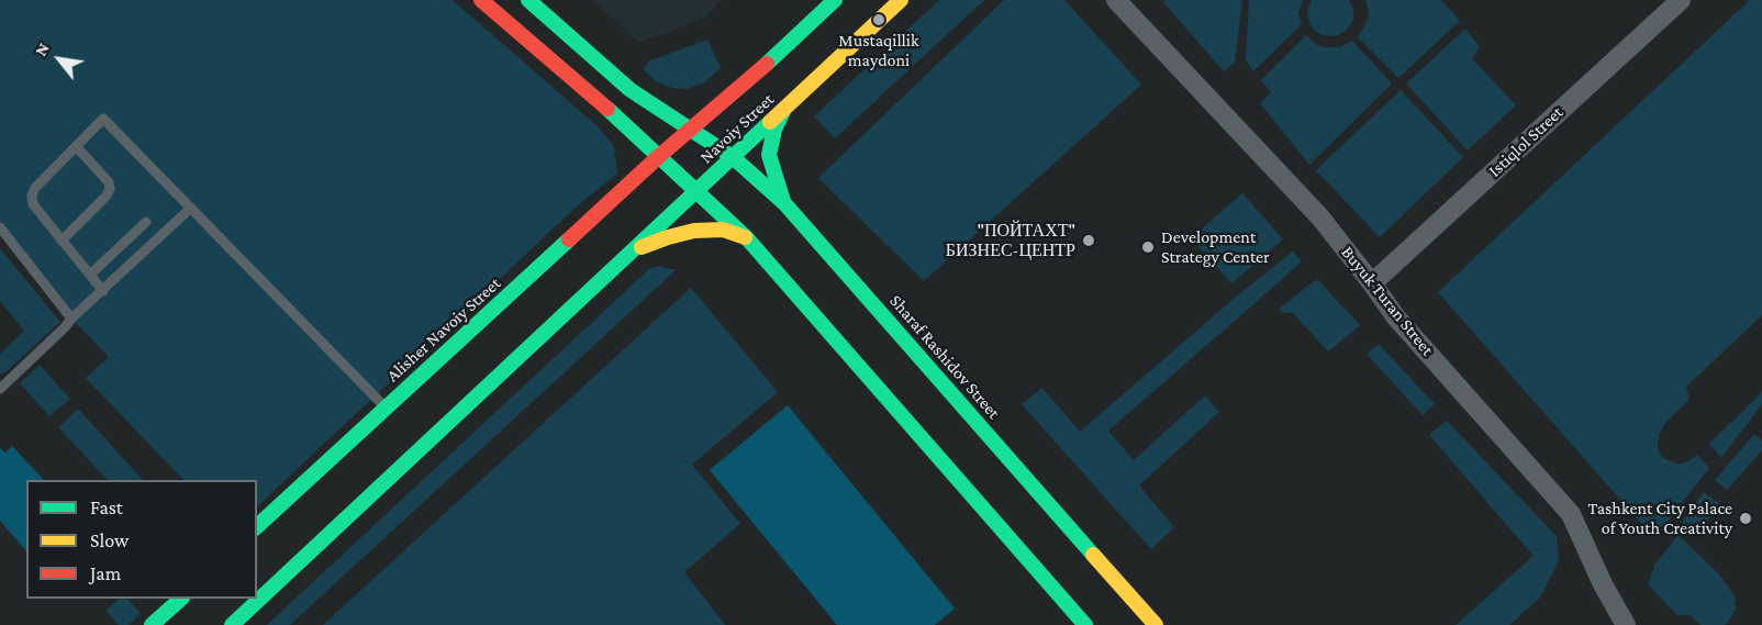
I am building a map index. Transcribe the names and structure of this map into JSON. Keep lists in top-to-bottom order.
{
  "streets": {
    "main road": ["Navoiy Street", "Alisher Navoiy Street", "Sharaf Rashidov Street"],
    "street": ["Istiqlol Street", "Buyuk Turan Street"]
  },
  "crossings": [
    ["Navoiy Street", "Alisher Navoiy Street"],
    ["Navoiy Street", "Sharaf Rashidov Street"],
    ["Istiqlol Street", "Buyuk Turan Street"]
  ],
  "places": [
    "Mustaqillik maydoni",
    "\"ПОЙТАХТ\" БИЗНЕС-ЦЕНТР",
    "Development Strategy Center",
    "Tashkent City Palace of Youth Creativity"
  ],
  "legend": ["Fast", "Slow", "Jam"],
  "north": "top left"
}
